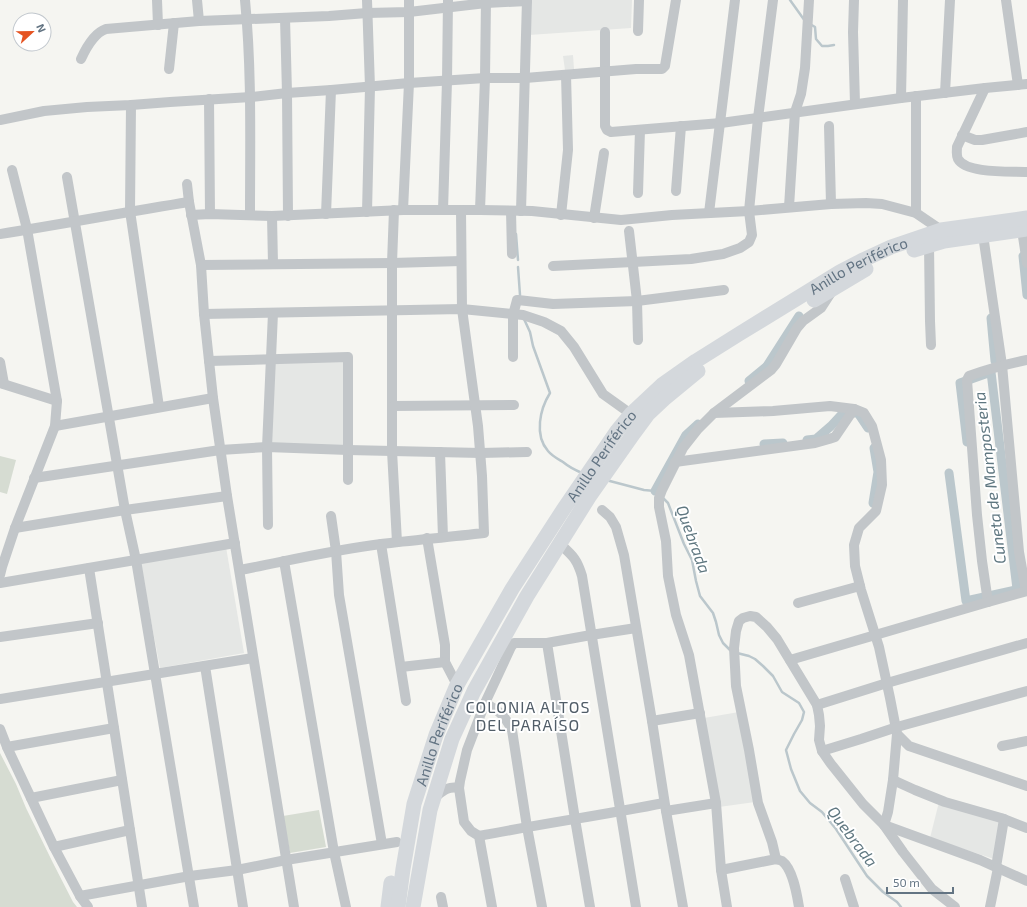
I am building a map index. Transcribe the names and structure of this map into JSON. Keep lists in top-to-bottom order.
{
  "streets": {
    "highway": ["Anillo Periférico"]
  },
  "districts": ["COLONIA ALTOS DEL PARAÍSO"],
  "water": ["Cuneta de Mamposteria", "Quebrada"],
  "scale_bar": "50 m",
  "north": "right"
}
